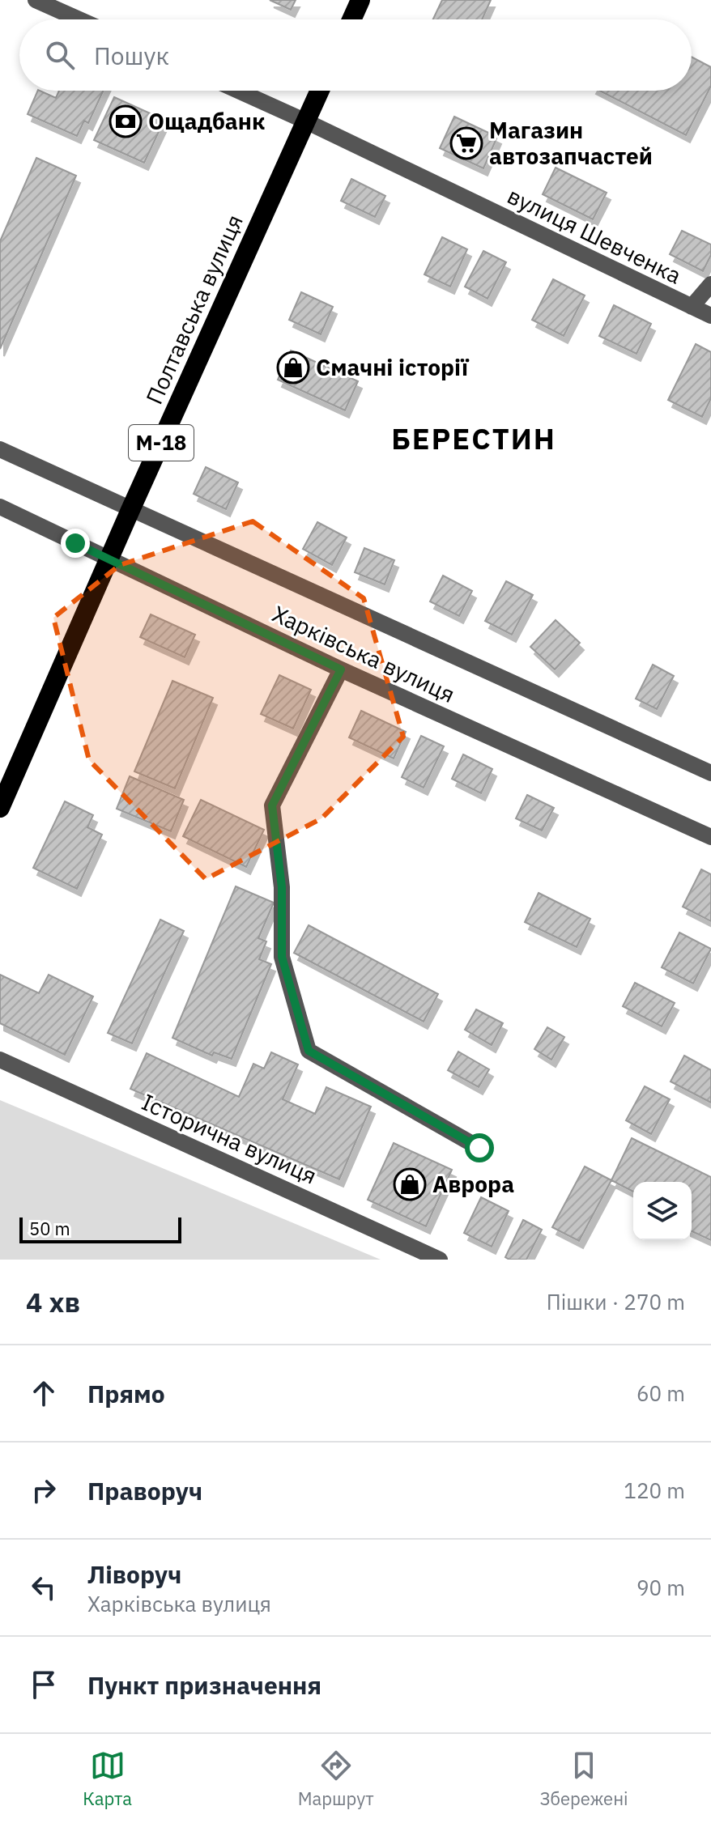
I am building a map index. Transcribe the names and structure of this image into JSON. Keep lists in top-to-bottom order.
{
  "streets": {
    "highway": ["Полтавська вулиця", "М-18"],
    "street": ["вулиця Шевченка", "Харківська вулиця", "Історична вулиця"]
  },
  "crossings": [
    ["вулиця Шевченка", "Полтавська вулиця"],
    ["Полтавська вулиця", "Харківська вулиця"]
  ],
  "districts": ["БЕРЕСТИН"],
  "places": {
    "bank": ["Ощадбанк"],
    "supermarket": ["Магазин автозапчастей"],
    "shop": ["Смачні історії", "Аврора"]
  },
  "scale_bar": "50 m",
  "page": {
    "search": "Пошук",
    "scale": "50 m",
    "heading": ["4 хв", "Пішки · 270 m"],
    "list": [
      ["Прямо", "60 m"],
      ["Праворуч", "120 m"],
      ["Ліворуч", "Харківська вулиця", "90 m"],
      "Пункт призначення"
    ],
    "nav": ["Карта", "Маршрут", "Збережені"]
  }
}
